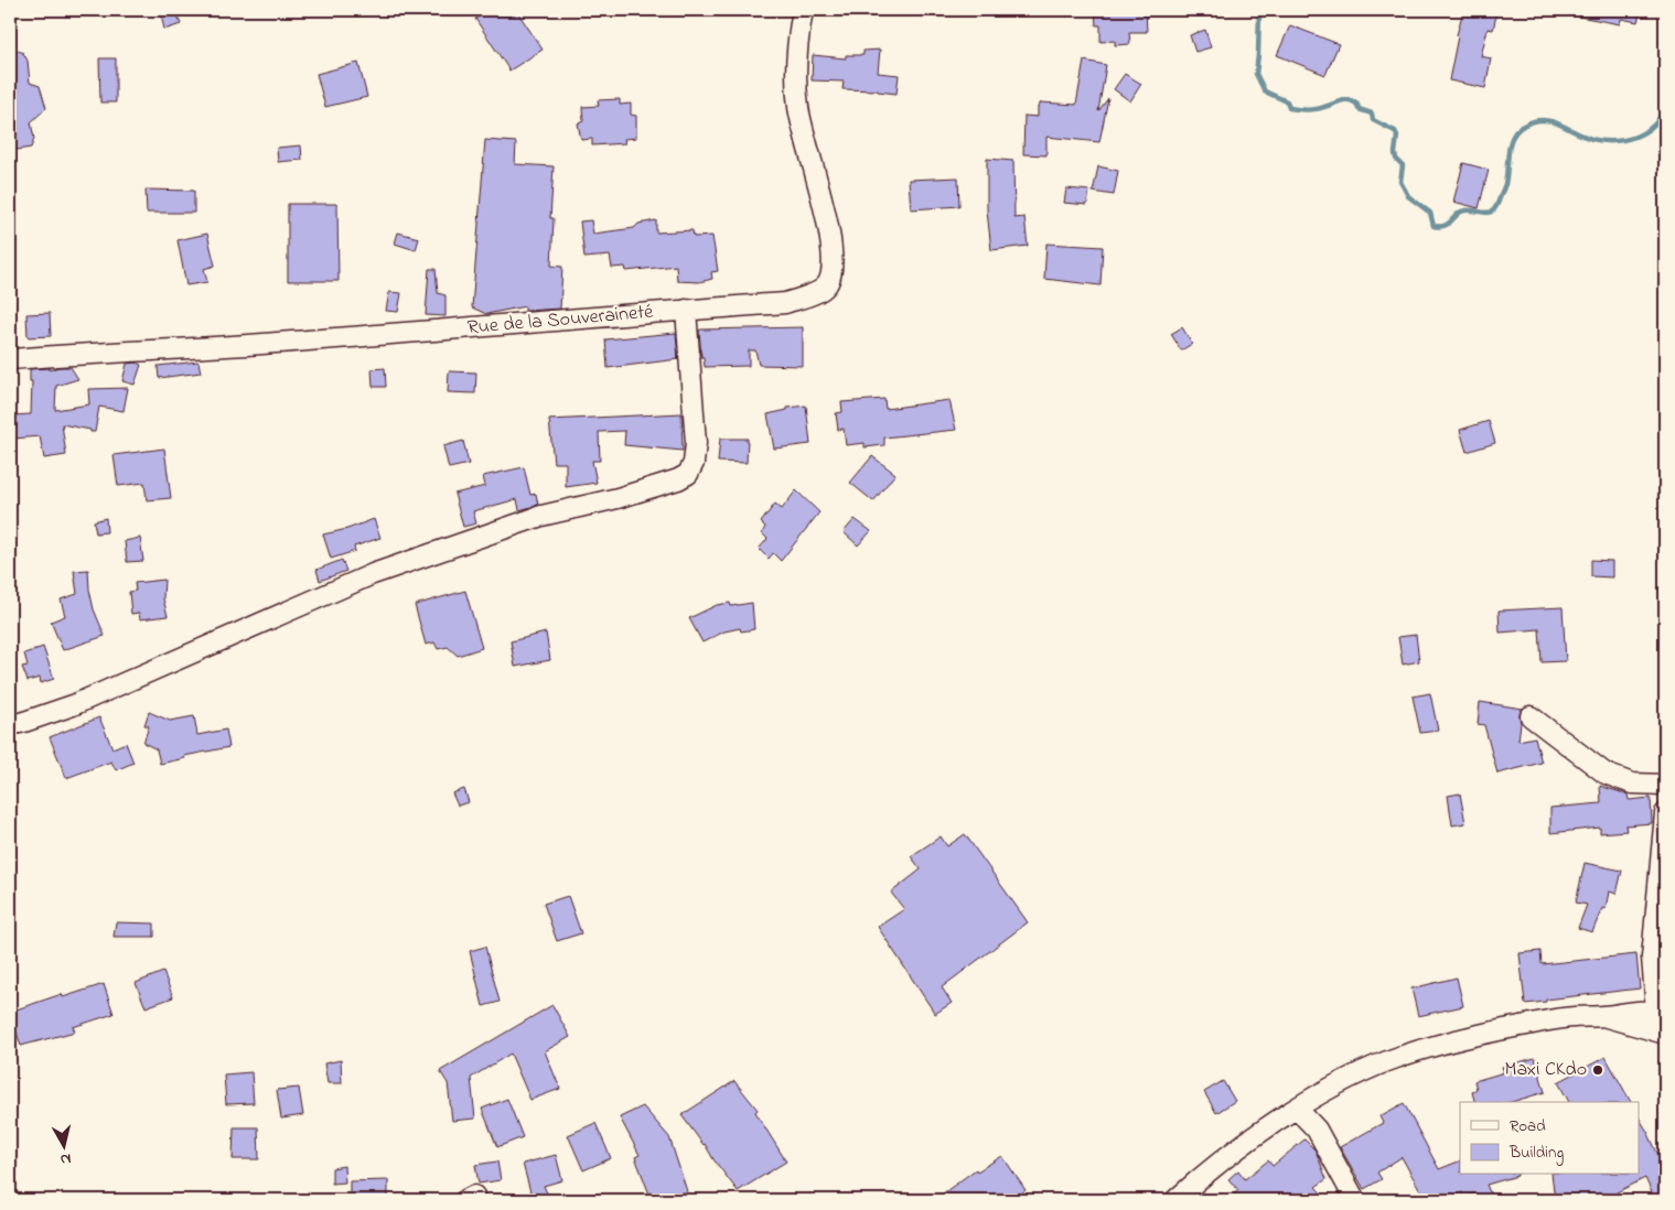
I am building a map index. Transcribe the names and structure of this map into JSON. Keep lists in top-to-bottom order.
{
  "streets": {
    "street": ["Rue de la Souveraineté"]
  },
  "places": ["Maxi CKdo"],
  "legend": ["Road", "Building"],
  "north": "bottom"
}
